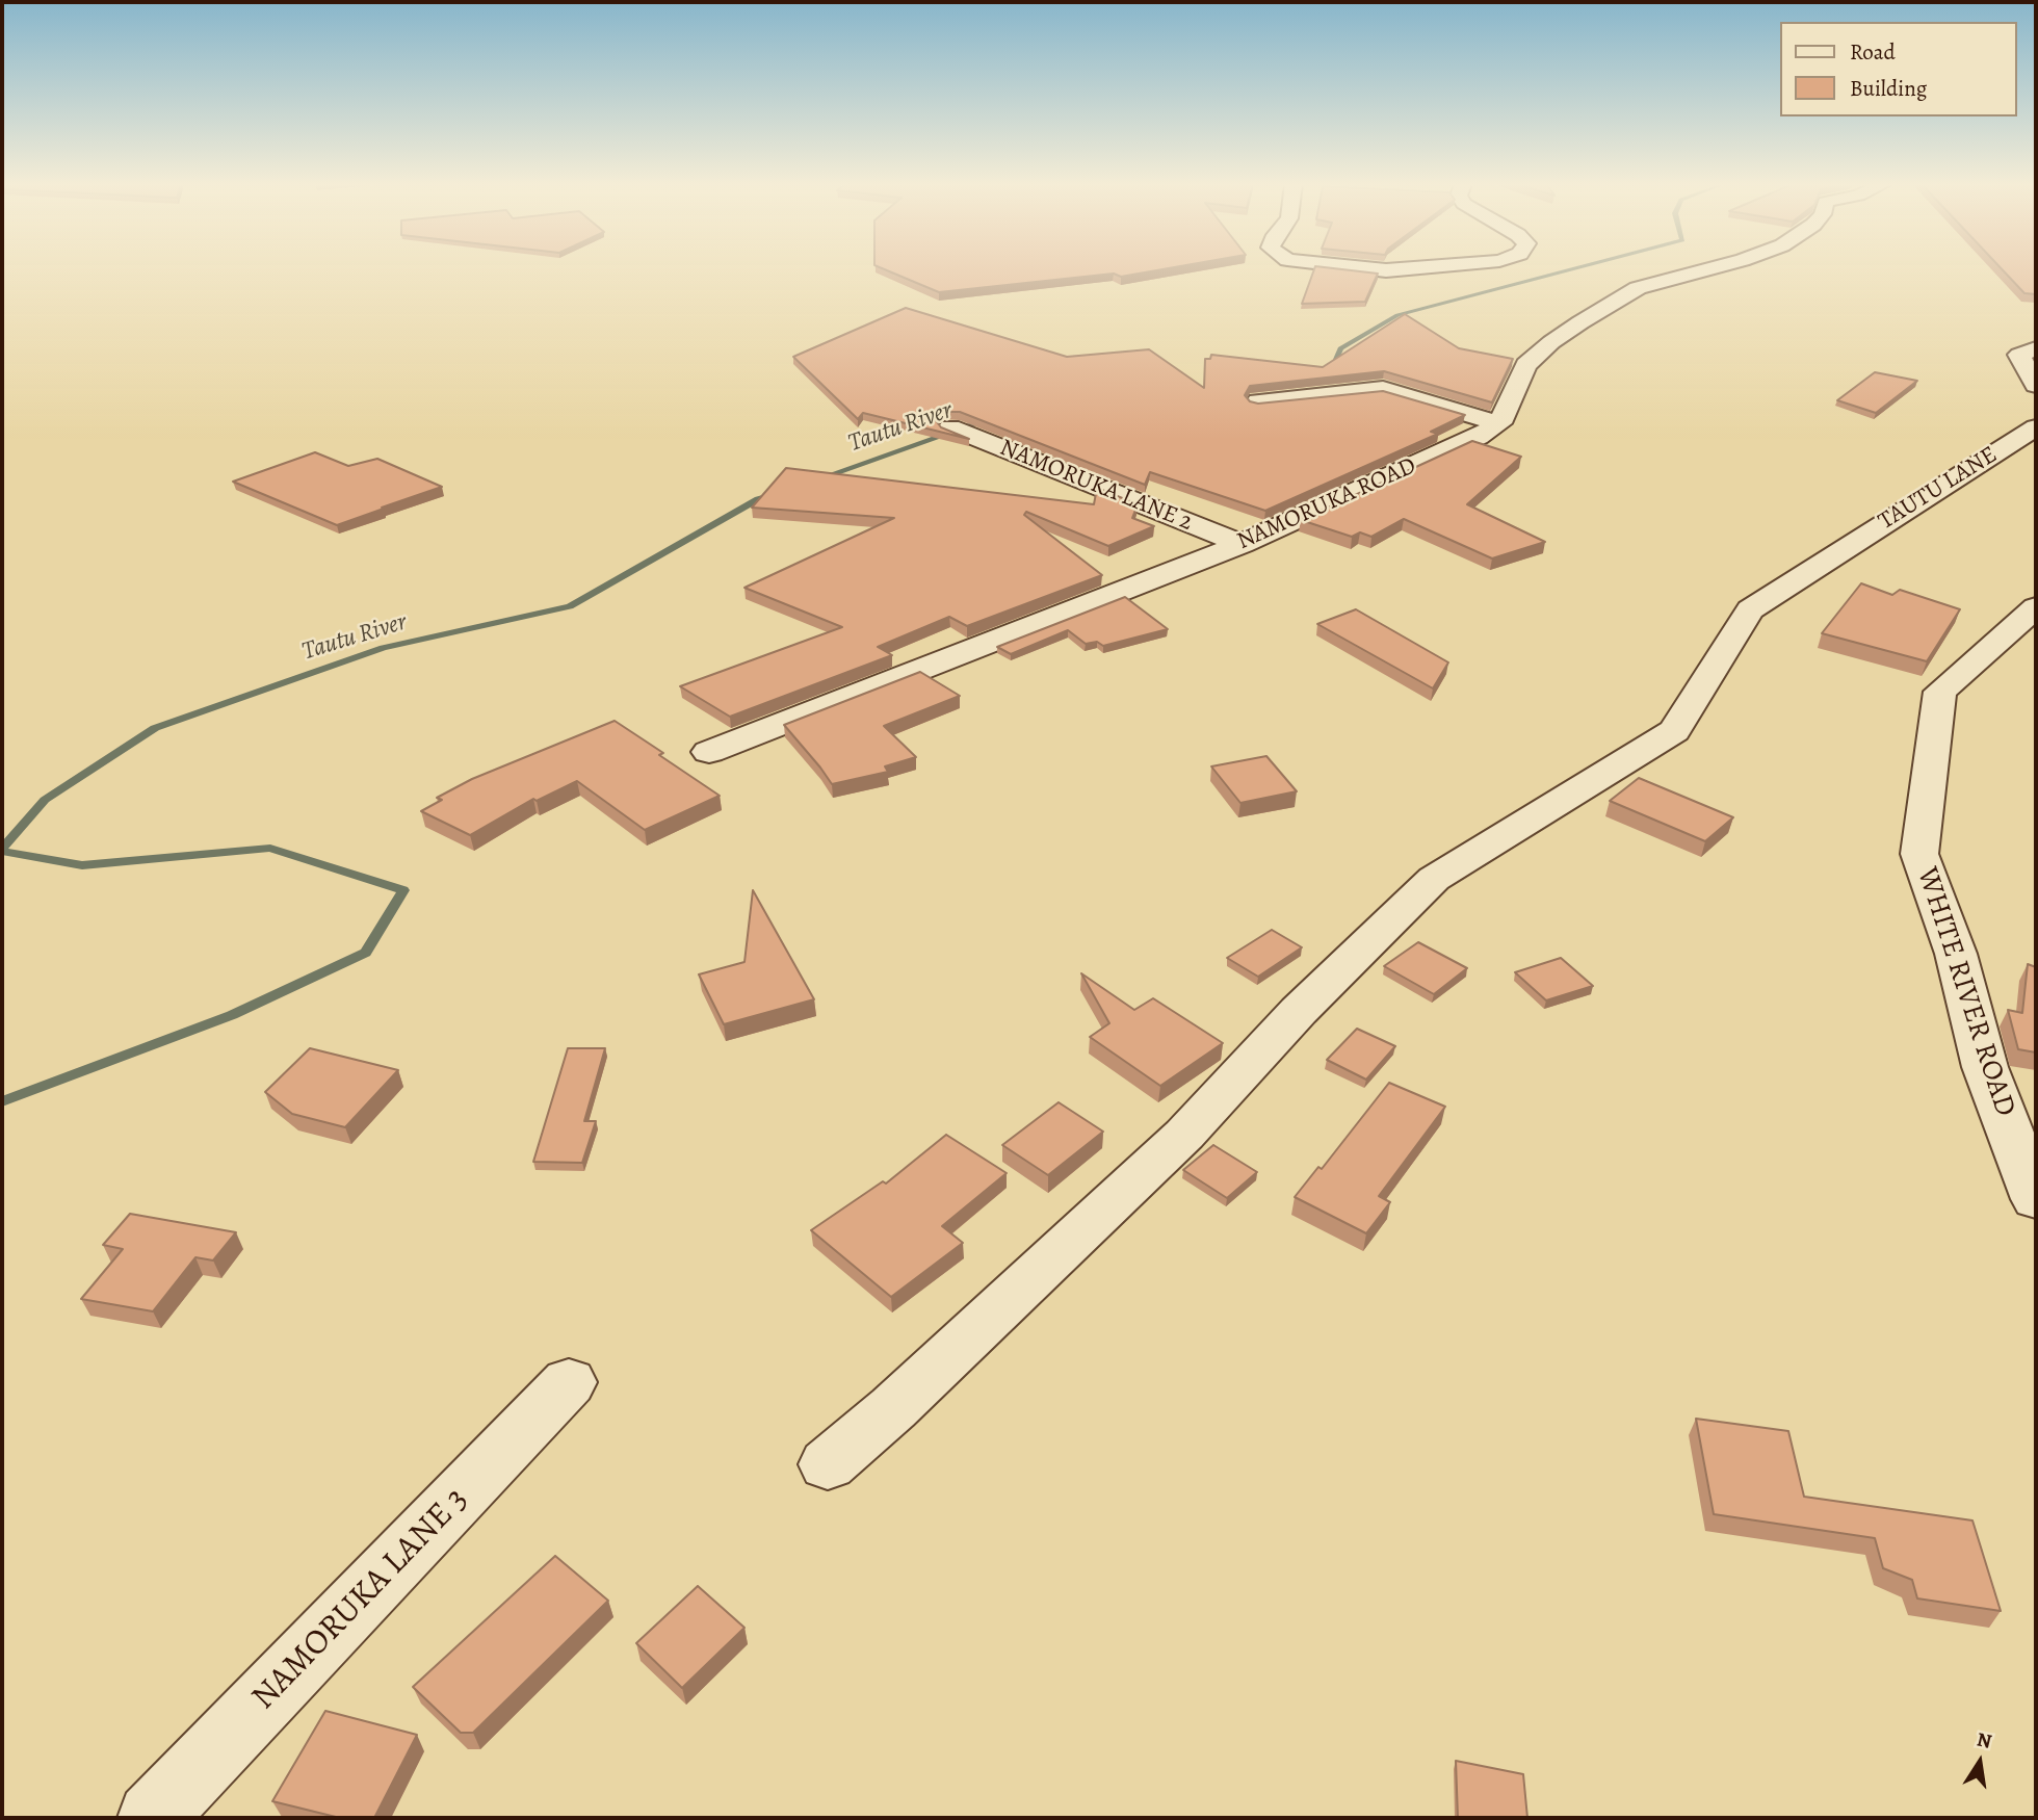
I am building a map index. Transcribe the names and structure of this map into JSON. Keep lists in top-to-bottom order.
{
  "streets": {
    "street": [
      "NAMORUKA LANE 2",
      "TAUTU LANE",
      "NAMORUKA ROAD",
      "WHITE RIVER ROAD",
      "NAMORUKA LANE 3"
    ]
  },
  "crossings": [
    ["NAMORUKA LANE 2", "NAMORUKA ROAD"]
  ],
  "water": ["Tautu River"],
  "legend": ["Road", "Building"],
  "north": "top"
}
